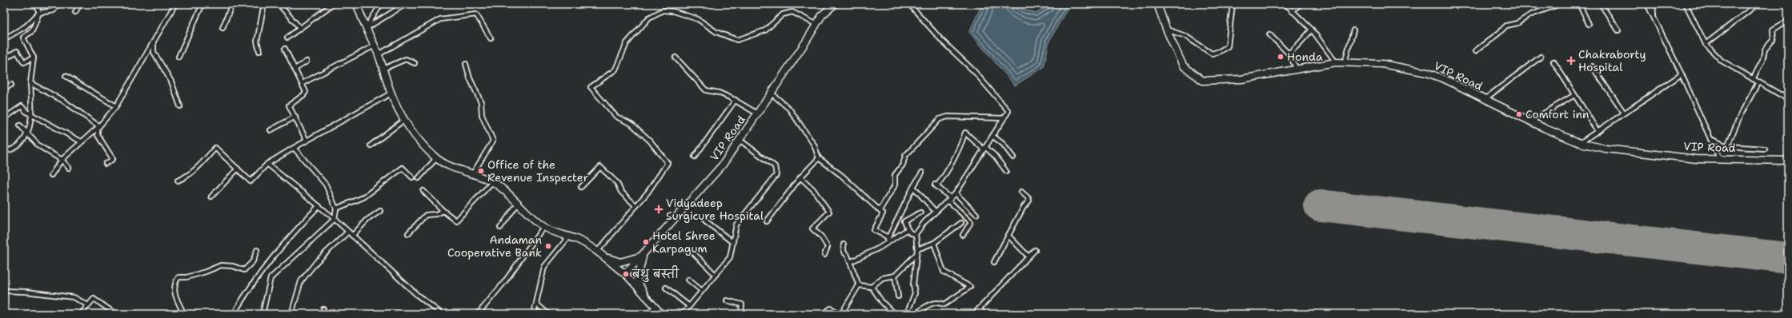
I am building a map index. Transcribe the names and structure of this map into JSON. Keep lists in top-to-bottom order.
{
  "streets": {
    "highway": ["VIP Road"]
  },
  "places": {
    "other": [
      "Honda",
      "Comfort inn",
      "Office of the Revenue Inspecter",
      "Hotel Shree Karpagum",
      "Andaman Cooperative Bank",
      "बथु बस्ती"
    ],
    "health": ["Chakraborty Hospital", "Vidyadeep Surgicure Hospital"]
  }
}
